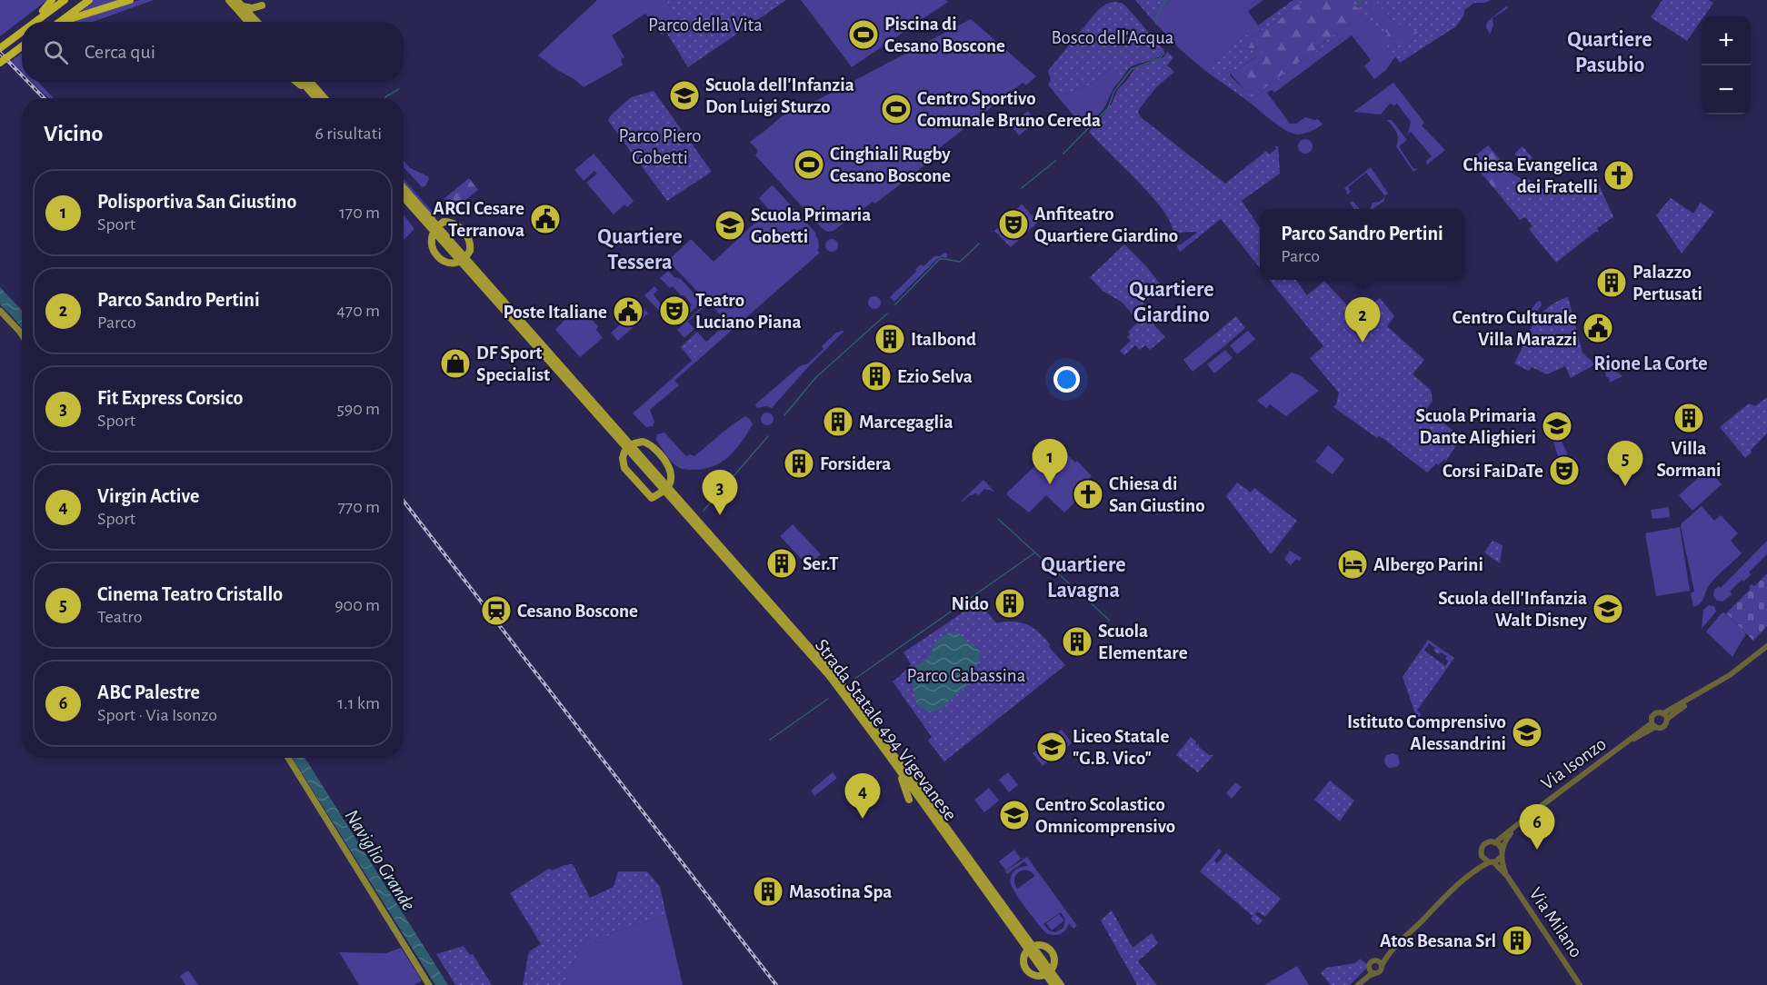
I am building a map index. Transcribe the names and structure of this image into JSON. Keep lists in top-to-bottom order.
{
  "streets": {
    "main road": ["Strada Statale 494 Vigevanese"],
    "street": ["Via Isonzo", "Via Milano"]
  },
  "crossings": [
    ["Via Isonzo", "Via Milano"]
  ],
  "districts": [
    "Quartiere Pasubio",
    "Quartiere Tessera",
    "Quartiere Giardino",
    "Rione La Corte",
    "Quartiere Lavagna"
  ],
  "water": ["Naviglio Grande"],
  "parks": [
    "Parco della Vita",
    "Bosco dell'Acqua",
    "Parco Piero Gobetti",
    "Parco Cabassina"
  ],
  "places": {
    "sports": ["Piscina di Cesano Boscone", "Centro Sportivo Comunale Bruno Cereda", "Cinghiali Rugby Cesano Boscone"],
    "school or university": [
      "Scuola dell'Infanzia Don Luigi Sturzo",
      "Scuola Primaria Gobetti",
      "Scuola Primaria Dante Alighieri",
      "Scuola dell'Infanzia Walt Disney",
      "Istituto Comprensivo Alessandrini",
      "Liceo Statale \"G.B. Vico\"",
      "Centro Scolastico Omnicomprensivo"
    ],
    "church": ["Chiesa Evangelica dei Fratelli", "Chiesa di San Giustino"],
    "public building": ["ARCI Cesare Terranova", "Poste Italiane", "Centro Culturale Villa Marazzi"],
    "theatre": ["Anfiteatro Quartiere Giardino", "Teatro Luciano Piana", "Corsi FaiDaTe"],
    "building": [
      "Palazzo Pertusati",
      "Italbond",
      "Ezio Selva",
      "Villa Sormani",
      "Marcegaglia",
      "Forsidera",
      "Ser.T",
      "Nido",
      "Scuola Elementare",
      "Masotina Spa",
      "Atos Besana Srl"
    ],
    "shop": ["DF Sport Specialist"],
    "hotel": ["Albergo Parini"],
    "station": ["Cesano Boscone"]
  },
  "page": {
    "map_buttons": ["+", "−"],
    "search": "Cerca qui",
    "heading": ["Vicino", "6 risultati"],
    "list": [
      {
        "mark": "1",
        "name": "Polisportiva San Giustino",
        "note": "Sport",
        "value": "170 m"
      },
      {
        "mark": "2",
        "name": "Parco Sandro Pertini",
        "note": "Parco",
        "value": "470 m"
      },
      {
        "mark": "3",
        "name": "Fit Express Corsico",
        "note": "Sport",
        "value": "590 m"
      },
      {
        "mark": "4",
        "name": "Virgin Active",
        "note": "Sport",
        "value": "770 m"
      },
      {
        "mark": "5",
        "name": "Cinema Teatro Cristallo",
        "note": "Teatro",
        "value": "900 m"
      },
      {
        "mark": "6",
        "name": "ABC Palestre",
        "note": "Sport · Via Isonzo",
        "value": "1.1 km"
      }
    ],
    "popup": ["Parco Sandro Pertini", "Parco"],
    "pins": [
      "2",
      "1",
      "5",
      "3",
      "4",
      "6"
    ]
  }
}
